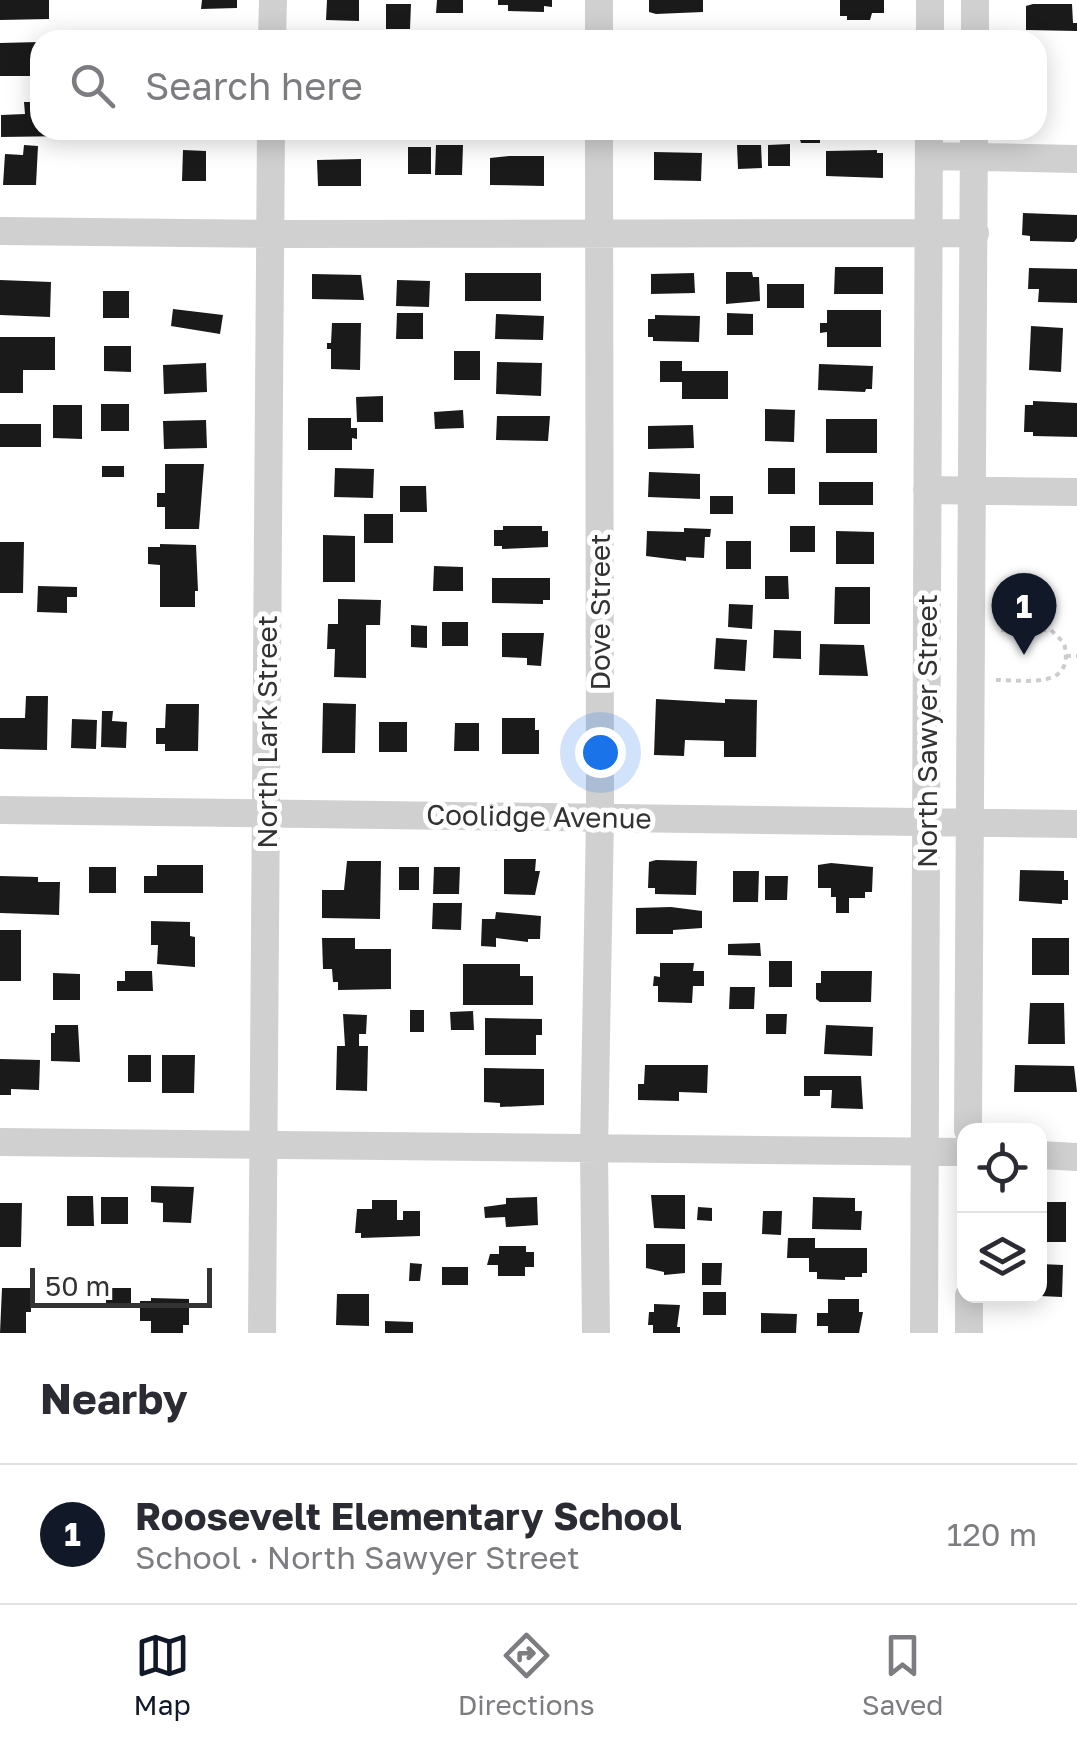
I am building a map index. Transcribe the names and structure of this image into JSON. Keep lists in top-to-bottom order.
{
  "streets": {
    "street": [
      "Dove Street",
      "North Sawyer Street",
      "North Lark Street",
      "Coolidge Avenue"
    ]
  },
  "crossings": [
    ["Dove Street", "Coolidge Avenue"],
    ["North Sawyer Street", "Coolidge Avenue"],
    ["North Lark Street", "Coolidge Avenue"]
  ],
  "scale_bar": "50 m",
  "page": {
    "search": "Search here",
    "pins": "1",
    "scale": "50 m",
    "heading": "Nearby",
    "list": [
      {
        "mark": "1",
        "name": "Roosevelt Elementary School",
        "note": "School · North Sawyer Street",
        "value": "120 m"
      }
    ],
    "nav": ["Map", "Directions", "Saved"]
  }
}
